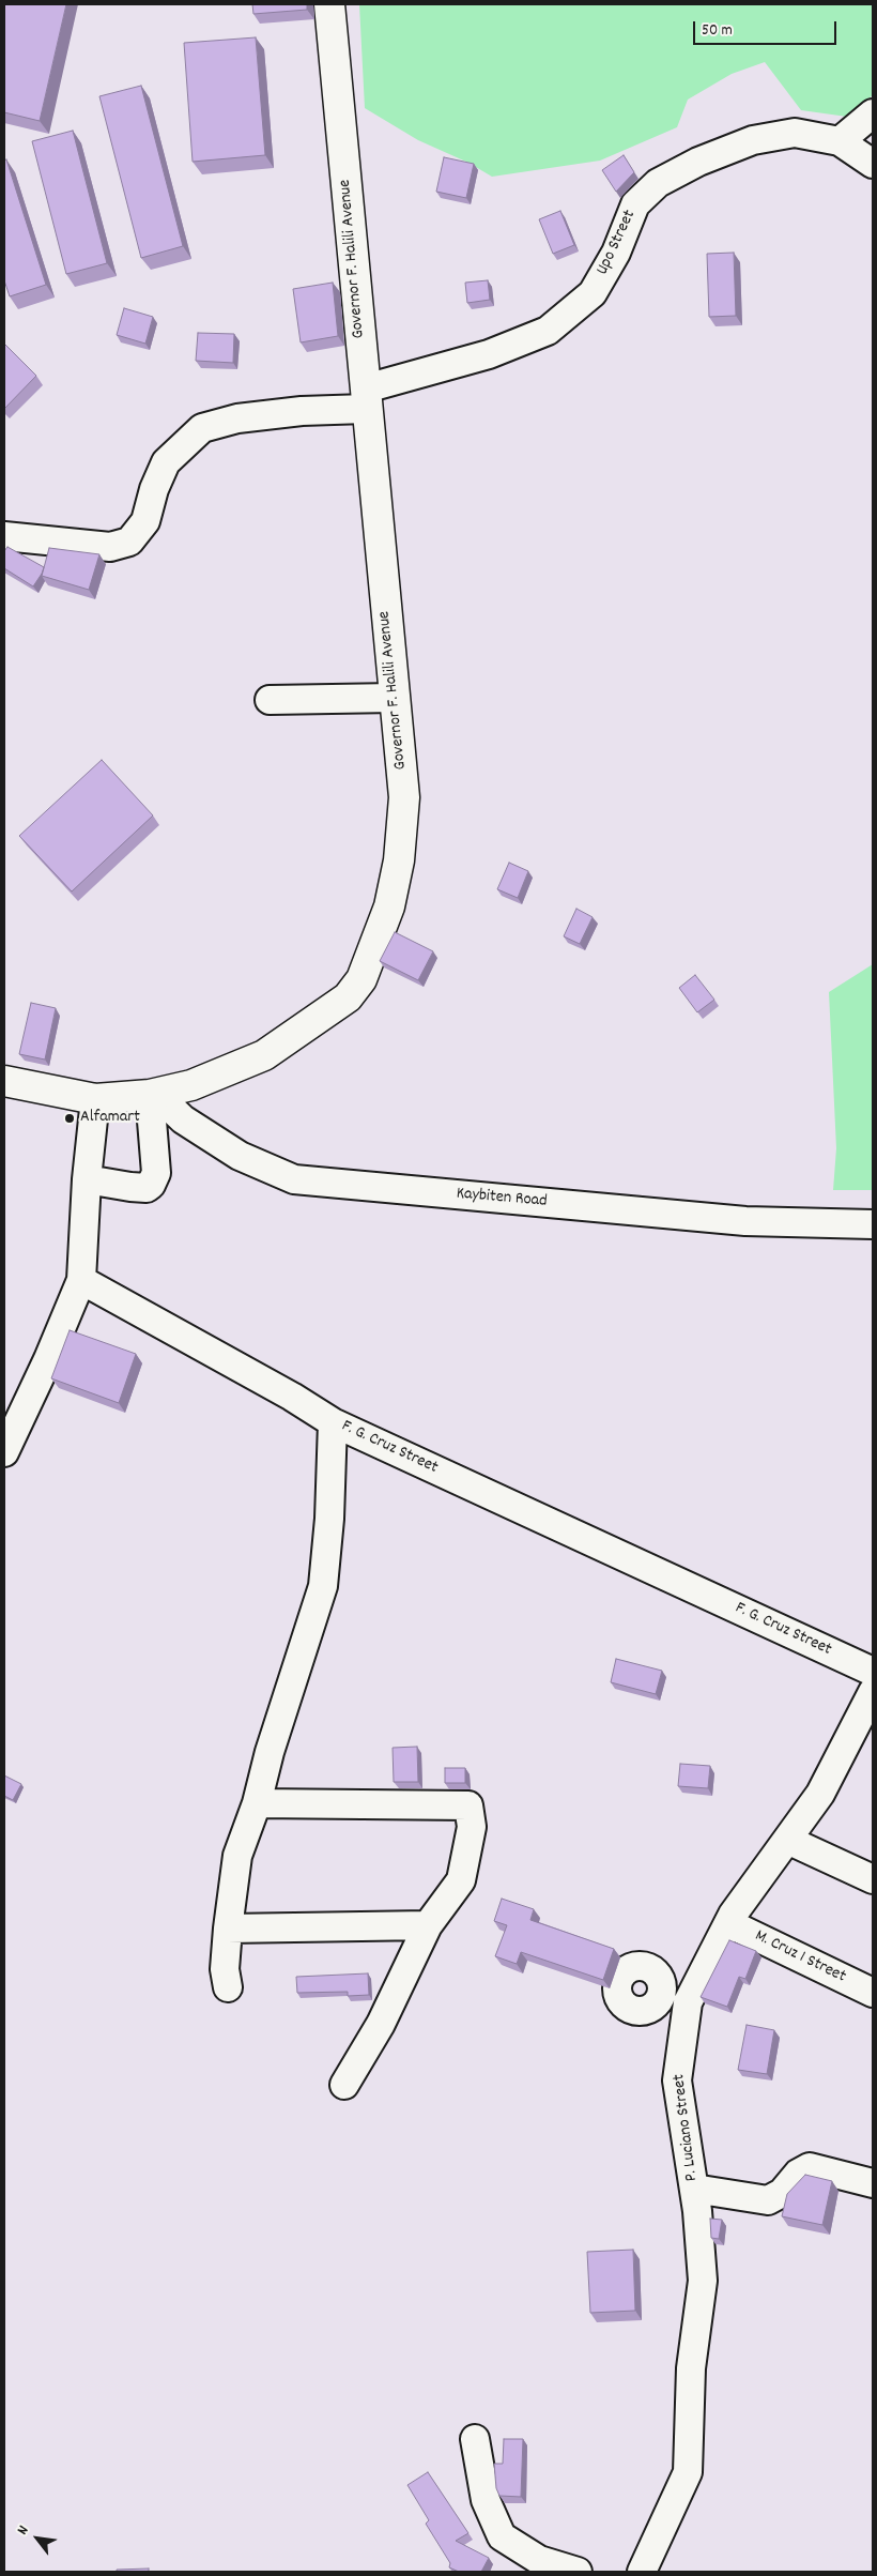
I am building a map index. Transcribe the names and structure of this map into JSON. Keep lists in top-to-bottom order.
{
  "streets": {
    "main road": ["Governor F. Halili Avenue"],
    "street": [
      "Upo Street",
      "Kaybiten Road",
      "F. G. Cruz Street",
      "M. Cruz 1 Street",
      "P. Luciano Street"
    ]
  },
  "crossings": [
    ["Upo Street", "Governor F. Halili Avenue"],
    ["Governor F. Halili Avenue", "Kaybiten Road"],
    ["M. Cruz 1 Street", "P. Luciano Street"]
  ],
  "places": ["Alfamart"],
  "scale_bar": "50 m",
  "north": "top left"
}
